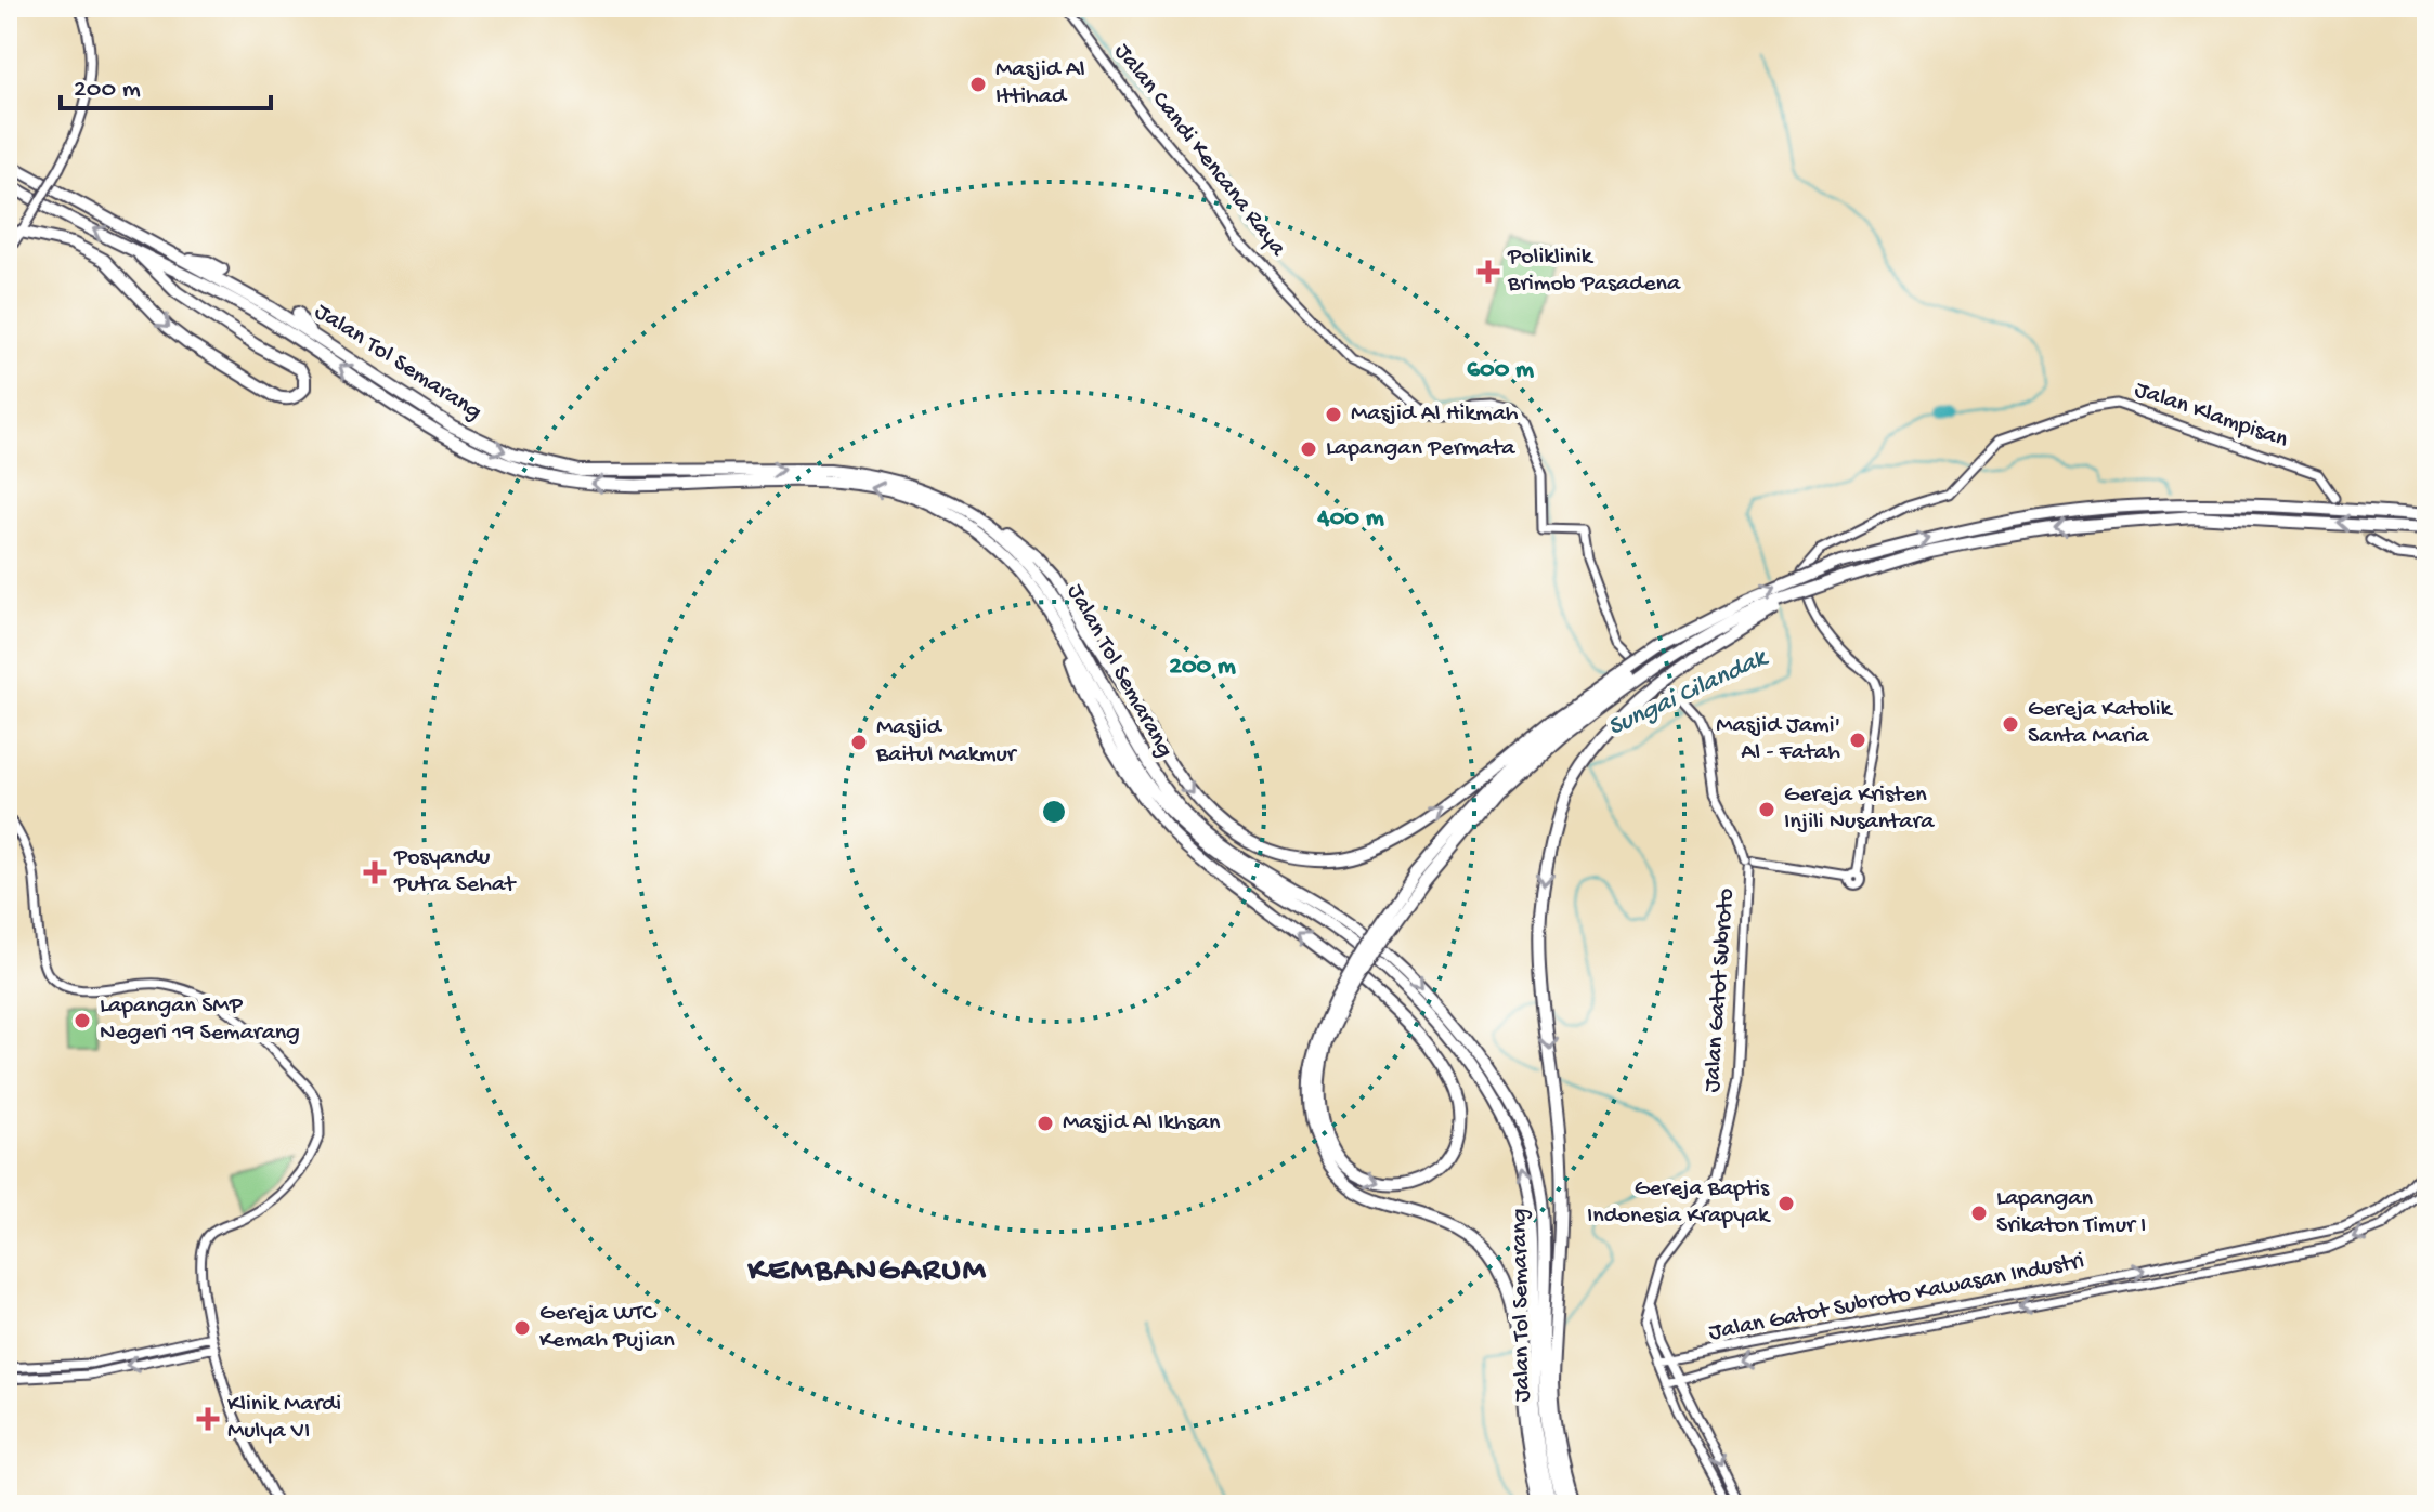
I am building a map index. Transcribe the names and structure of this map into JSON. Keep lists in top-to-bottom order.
{
  "streets": {
    "highway": ["Jalan Tol Semarang"],
    "street": [
      "Jalan Candi Kencana Raya",
      "Jalan Klampisan",
      "Jalan Gatot Subroto",
      "Jalan Gatot Subroto Kawasan Industri"
    ]
  },
  "crossings": [
    ["Jalan Candi Kencana Raya", "Jalan Gatot Subroto"],
    ["Jalan Klampisan", "Jalan Gatot Subroto"],
    ["Jalan Gatot Subroto", "Jalan Gatot Subroto Kawasan Industri"]
  ],
  "districts": ["KEMBANGARUM"],
  "water": ["Sungai Cilandak"],
  "places": {
    "other": [
      "Masjid Al Ittihad",
      "Masjid Al Hikmah",
      "Lapangan Permata",
      "Gereja Katolik Santa Maria",
      "Masjid Jami' Al - Fatah",
      "Masjid Baitul Makmur",
      "Gereja Kristen Injili Nusantara",
      "Lapangan SMP Negeri 19 Semarang",
      "Masjid Al Ikhsan",
      "Gereja Baptis Indonesia Krapyak",
      "Lapangan Srikaton Timur I",
      "Gereja WTC Kemah Pujian"
    ],
    "health": ["Poliklinik Brimob Pasadena", "Posyandu Putra Sehat", "Klinik Mardi Mulya VI"]
  },
  "scale_bar": "200 m",
  "rings": ["600 m", "400 m", "200 m"]
}
